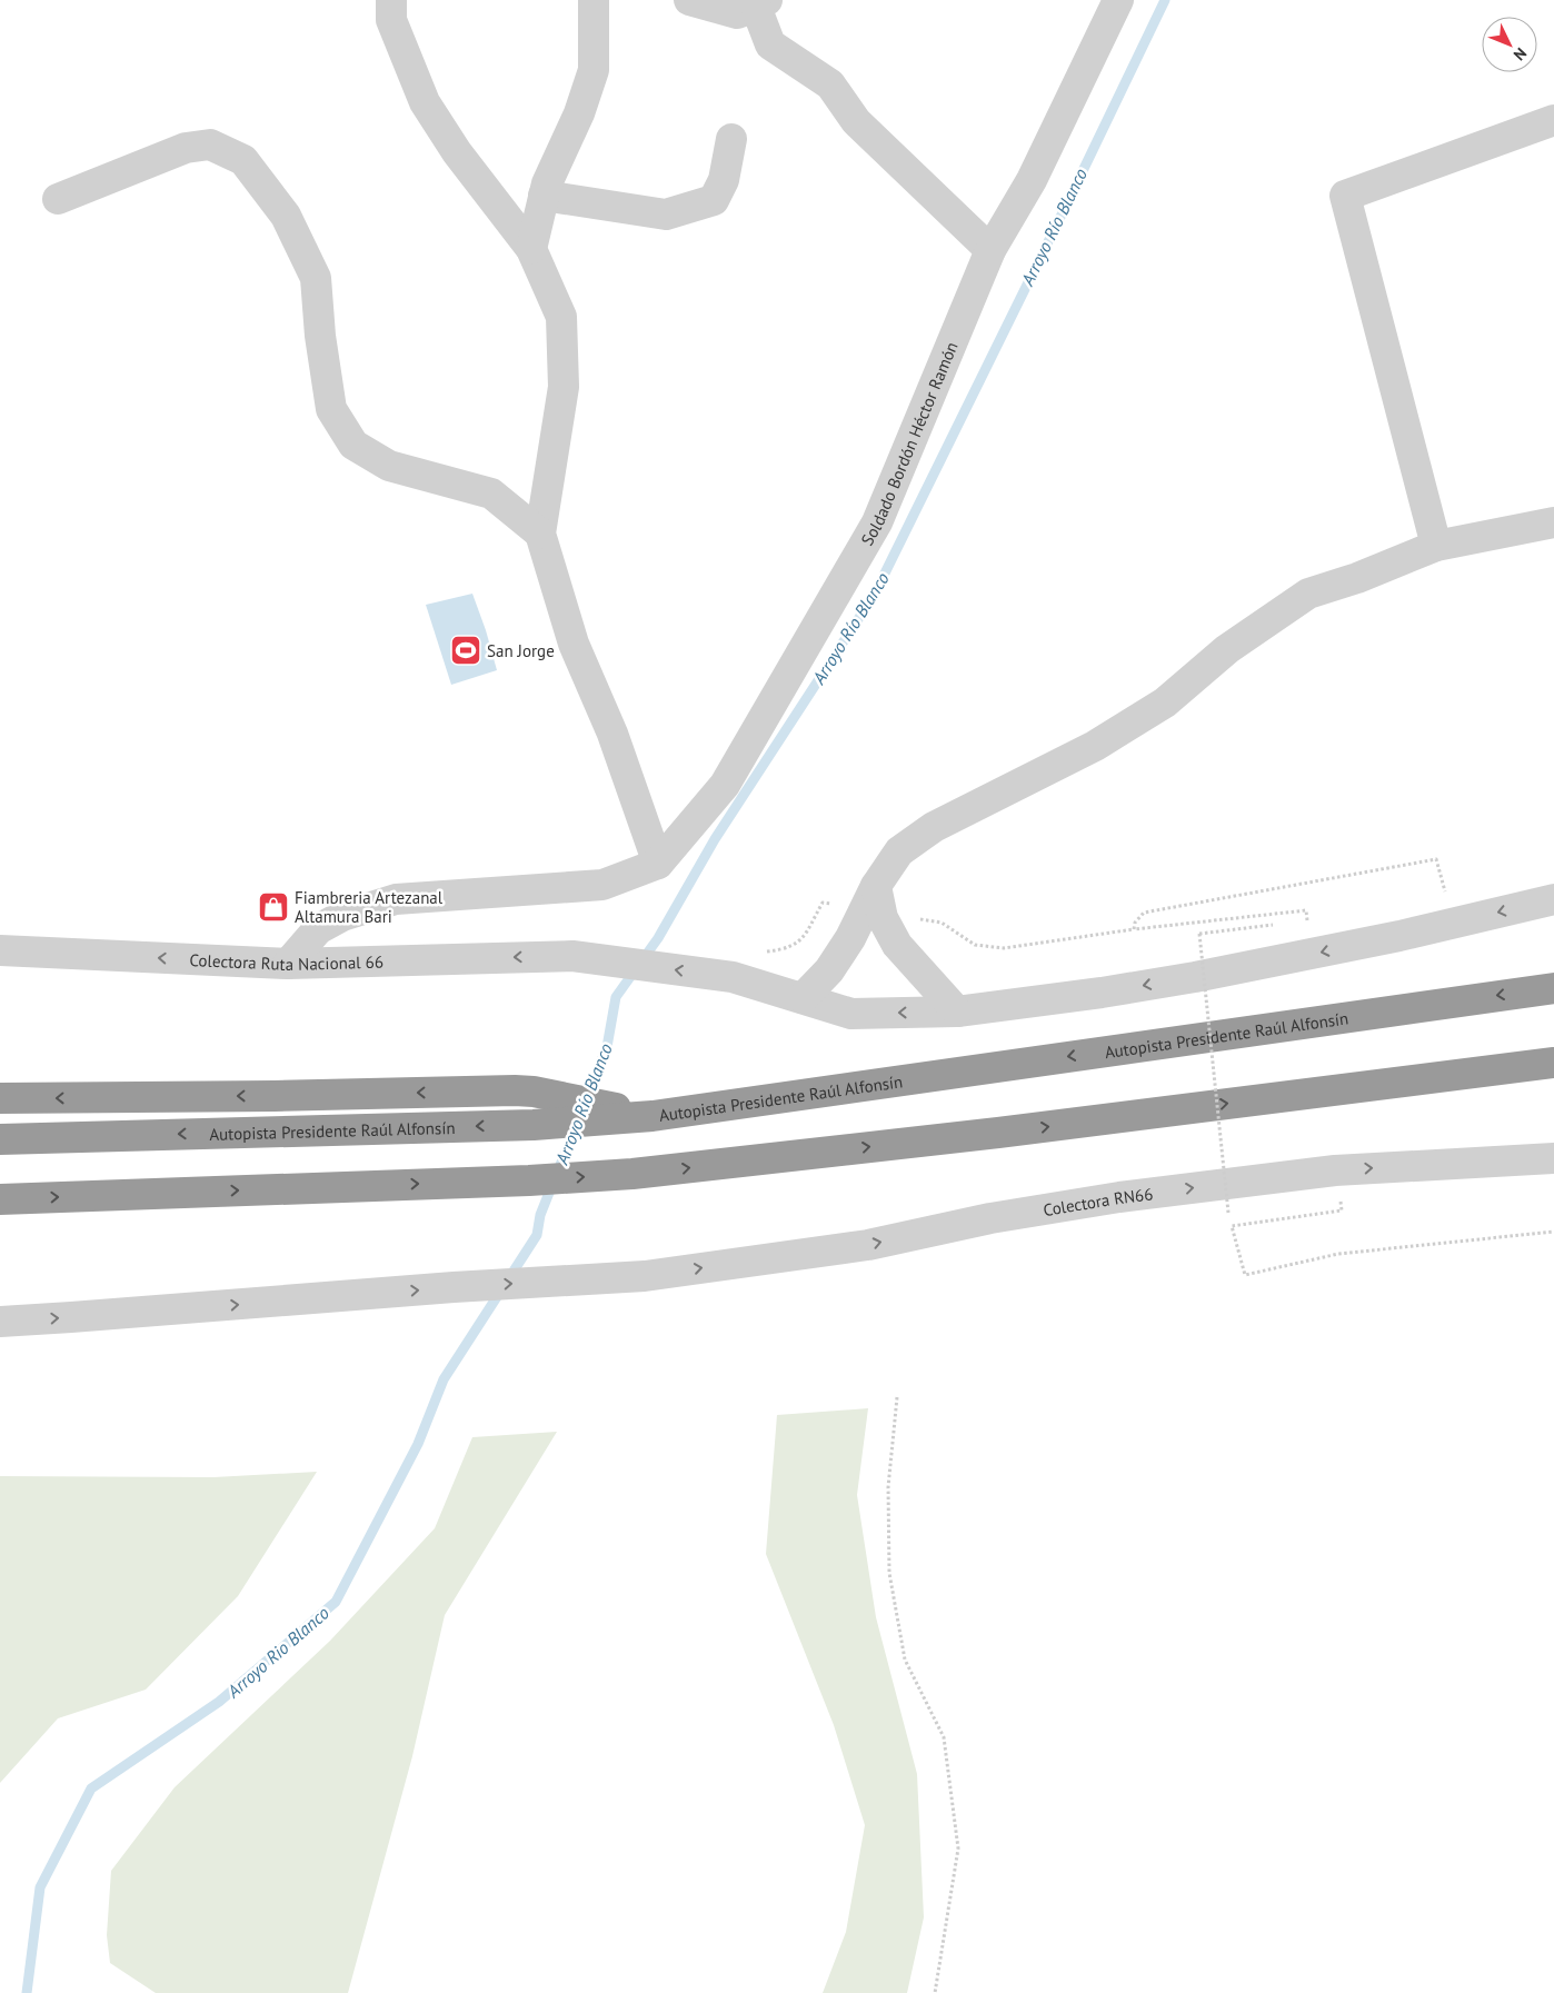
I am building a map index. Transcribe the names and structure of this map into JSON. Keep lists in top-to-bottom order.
{
  "streets": {
    "highway": ["Autopista Presidente Raúl Alfonsín"],
    "street": ["Soldado Bordón Héctor Ramón", "Colectora Ruta Nacional 66", "Colectora RN66"]
  },
  "one_way": ["Colectora Ruta Nacional 66", "Colectora RN66"],
  "water": ["Arroyo Río Blanco", "Arroyo Rio Blanco"],
  "places": {
    "sports": ["San Jorge"],
    "shop": ["Fiambreria Artezanal Altamura Bari"]
  },
  "north": "bottom right"
}
